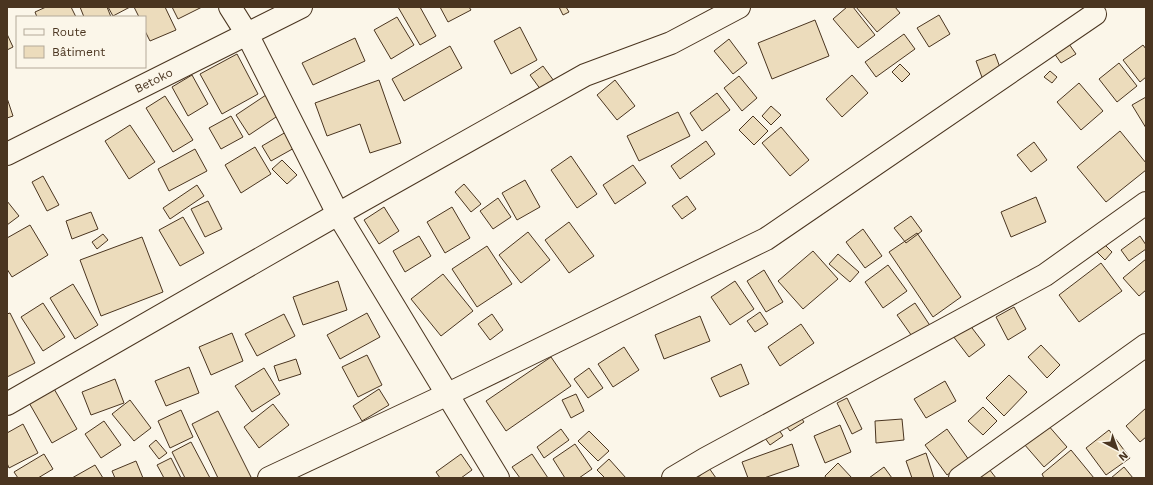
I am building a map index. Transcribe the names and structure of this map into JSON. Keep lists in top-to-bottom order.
{
  "streets": {
    "street": ["Betoko"]
  },
  "legend": ["Route", "Bâtiment"],
  "north": "bottom right"
}
